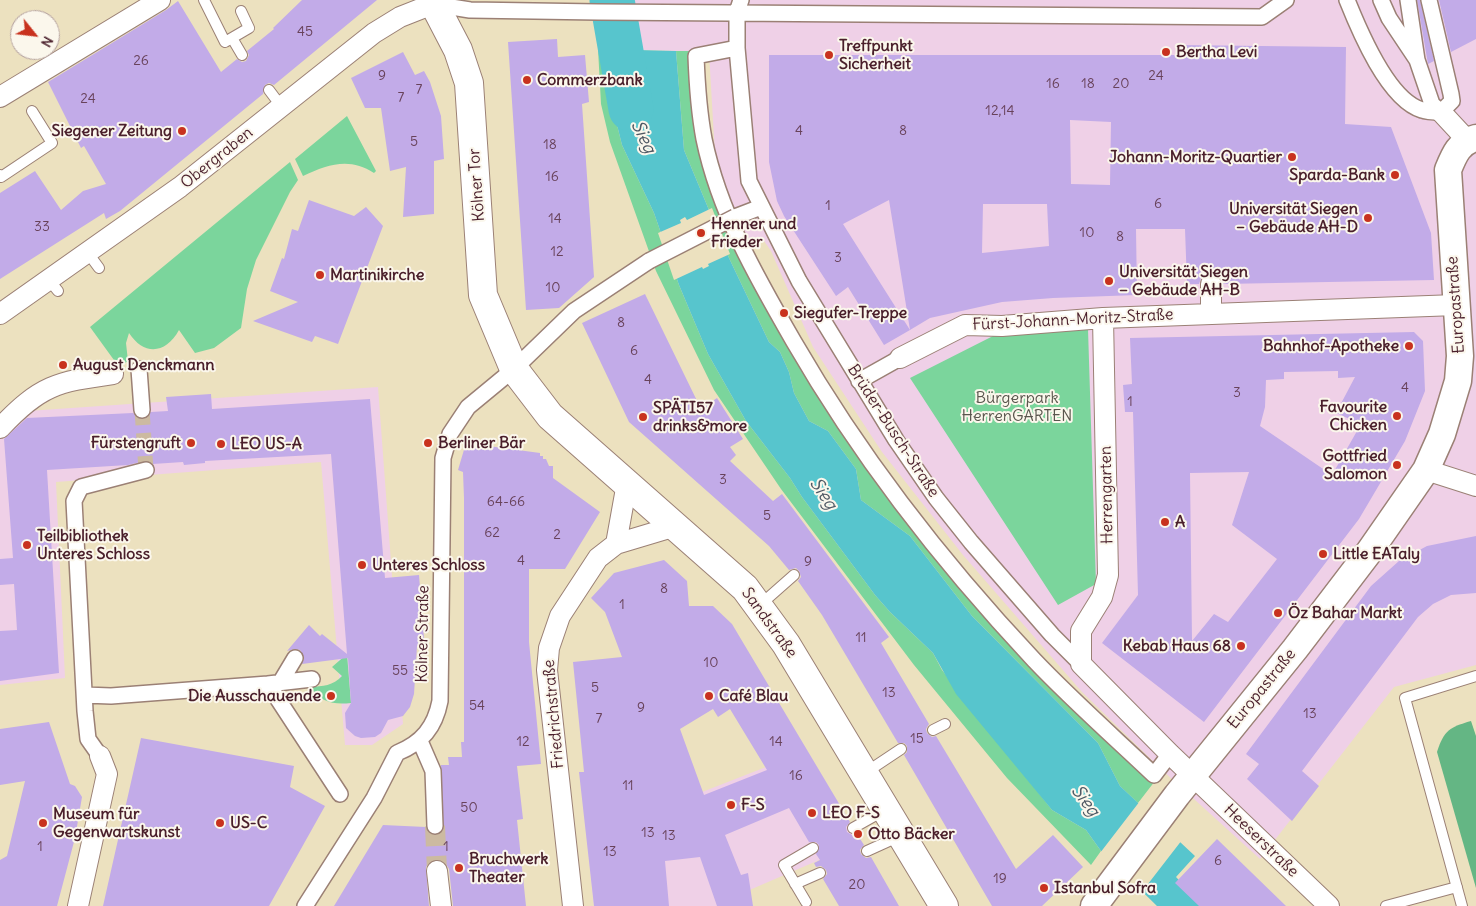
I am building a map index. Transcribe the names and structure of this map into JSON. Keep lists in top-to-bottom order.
{
  "streets": {
    "main road": ["Kölner Tor", "Sandstraße"],
    "street": [
      "Obergraben",
      "Europastraße",
      "Fürst-Johann-Moritz-Straße",
      "Brüder-Busch-Straße",
      "Herrengarten",
      "Kölner Straße",
      "Friedrichstraße",
      "Heeserstraße"
    ]
  },
  "crossings": [
    ["Obergraben", "Kölner Tor"],
    ["Kölner Tor", "Sandstraße"],
    ["Kölner Tor", "Kölner Straße"],
    ["Europastraße", "Fürst-Johann-Moritz-Straße"],
    ["Europastraße", "Brüder-Busch-Straße"],
    ["Europastraße", "Heeserstraße"],
    ["Fürst-Johann-Moritz-Straße", "Brüder-Busch-Straße"],
    ["Fürst-Johann-Moritz-Straße", "Herrengarten"],
    ["Brüder-Busch-Straße", "Herrengarten"],
    ["Brüder-Busch-Straße", "Kölner Straße"],
    ["Brüder-Busch-Straße", "Heeserstraße"],
    ["Sandstraße", "Kölner Straße"],
    ["Sandstraße", "Friedrichstraße"]
  ],
  "water": ["Sieg"],
  "parks": ["Bürgerpark HerrenGARTEN"],
  "places": [
    "Bertha Levi",
    "Treffpunkt Sicherheit",
    "Commerzbank",
    "Siegener Zeitung",
    "Johann-Moritz-Quartier",
    "Sparda-Bank",
    "Universität Siegen – Gebäude AH-D",
    "Henner und Frieder",
    "Martinikirche",
    "Universität Siegen – Gebäude AH-B",
    "Siegufer-Treppe",
    "Bahnhof-Apotheke",
    "August Denckmann",
    "Favourite Chicken",
    "SPÄTI57 drinks&more",
    "Fürstengruft",
    "Berliner Bär",
    "LEO US-A",
    "Gottfried Salomon",
    "A",
    "Teilbibliothek Unteres Schloss",
    "Little EATaly",
    "Unteres Schloss",
    "Öz Bahar Markt",
    "Kebab Haus 68",
    "Die Ausschauende",
    "Café Blau",
    "F-S",
    "LEO F-S",
    "Museum für Gegenwartskunst",
    "US-C",
    "Otto Bäcker",
    "Bruchwerk Theater",
    "Istanbul Sofra"
  ],
  "house_numbers": [
    "45",
    "26",
    "9",
    "24",
    "16",
    "18",
    "20",
    "7",
    "7",
    "24",
    "12,14",
    "4",
    "8",
    "5",
    "18",
    "16",
    "6",
    "1",
    "14",
    "33",
    "10",
    "8",
    "12",
    "3",
    "10",
    "8",
    "6",
    "4",
    "4",
    "3",
    "1",
    "3",
    "64-66",
    "5",
    "62",
    "2",
    "4",
    "9",
    "8",
    "1",
    "11",
    "10",
    "55",
    "5",
    "13",
    "54",
    "9",
    "13",
    "7",
    "15",
    "12",
    "14",
    "16",
    "11",
    "50",
    "13",
    "13",
    "1",
    "1",
    "13",
    "6",
    "19",
    "20"
  ],
  "north": "bottom right"
}
